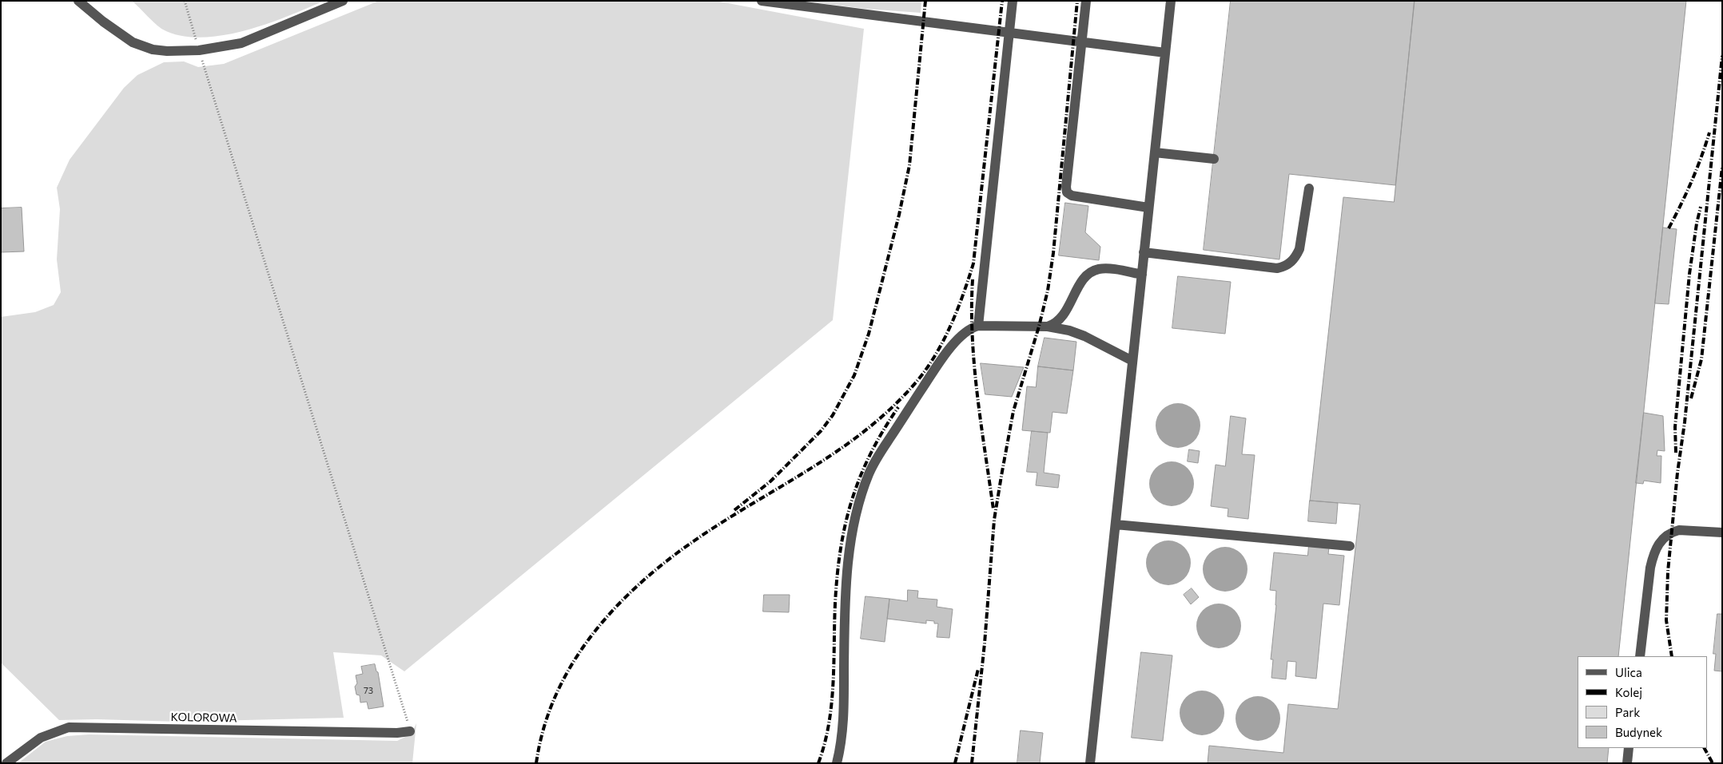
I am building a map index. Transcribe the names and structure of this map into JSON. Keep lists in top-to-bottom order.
{
  "streets": {
    "street": ["KOLOROWA"]
  },
  "house_numbers": ["73"],
  "legend": [
    "Ulica",
    "Kolej",
    "Park",
    "Budynek"
  ]
}
